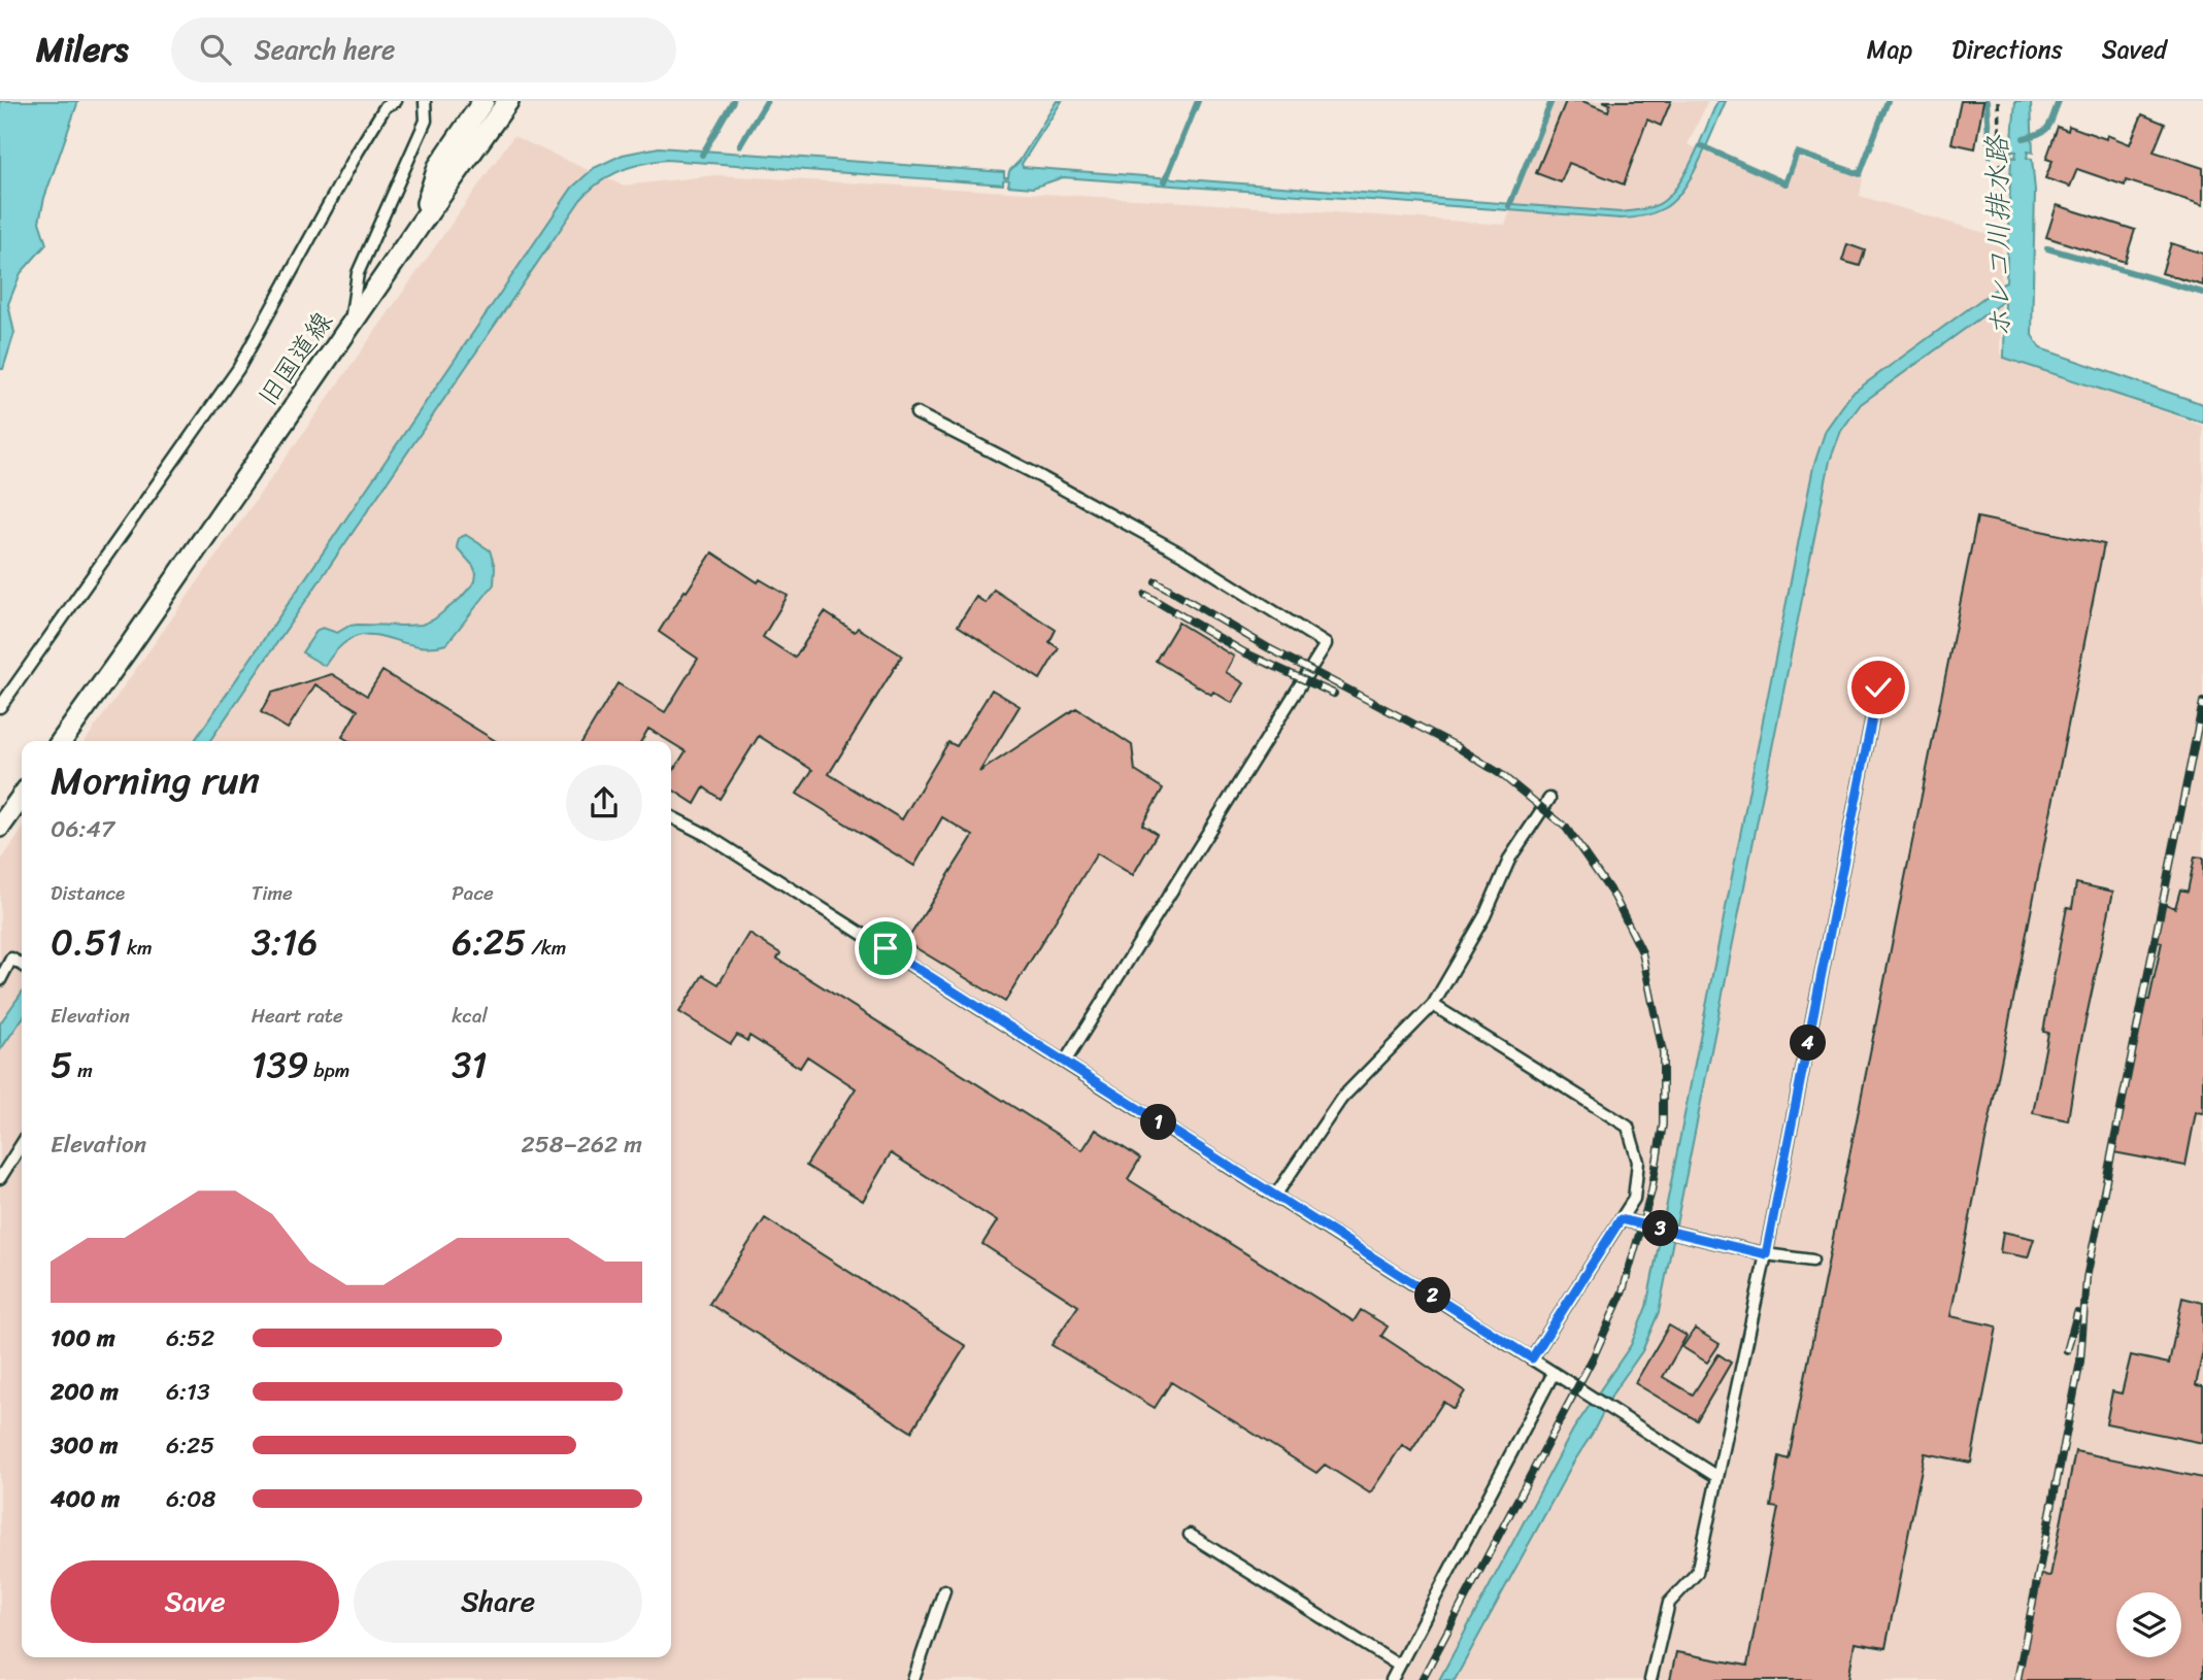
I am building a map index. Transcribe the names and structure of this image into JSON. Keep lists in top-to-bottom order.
{
  "streets": {
    "street": ["旧国道線"]
  },
  "water": ["ホレコ川排水路"],
  "page": {
    "header": "Milers",
    "search": "Search here",
    "nav": ["Map", "Directions", "Saved"],
    "heading": ["Morning run", "06:47"],
    "stats": [
      ["Distance", "0.51 km"],
      ["Time", "3:16"],
      ["Pace", "6:25 /km"],
      ["Elevation", "5 m"],
      ["Heart rate", "139 bpm"],
      ["kcal", "31"]
    ],
    "pins": [
      "4",
      "1",
      "3",
      "2"
    ],
    "chart": ["Elevation", "258–262 m"],
    "list": [
      {
        "name": "100 m",
        "note": "6:52"
      },
      {
        "name": "200 m",
        "note": "6:13"
      },
      {
        "name": "300 m",
        "note": "6:25"
      },
      {
        "name": "400 m",
        "note": "6:08"
      }
    ],
    "buttons": ["Save", "Share"]
  }
}
